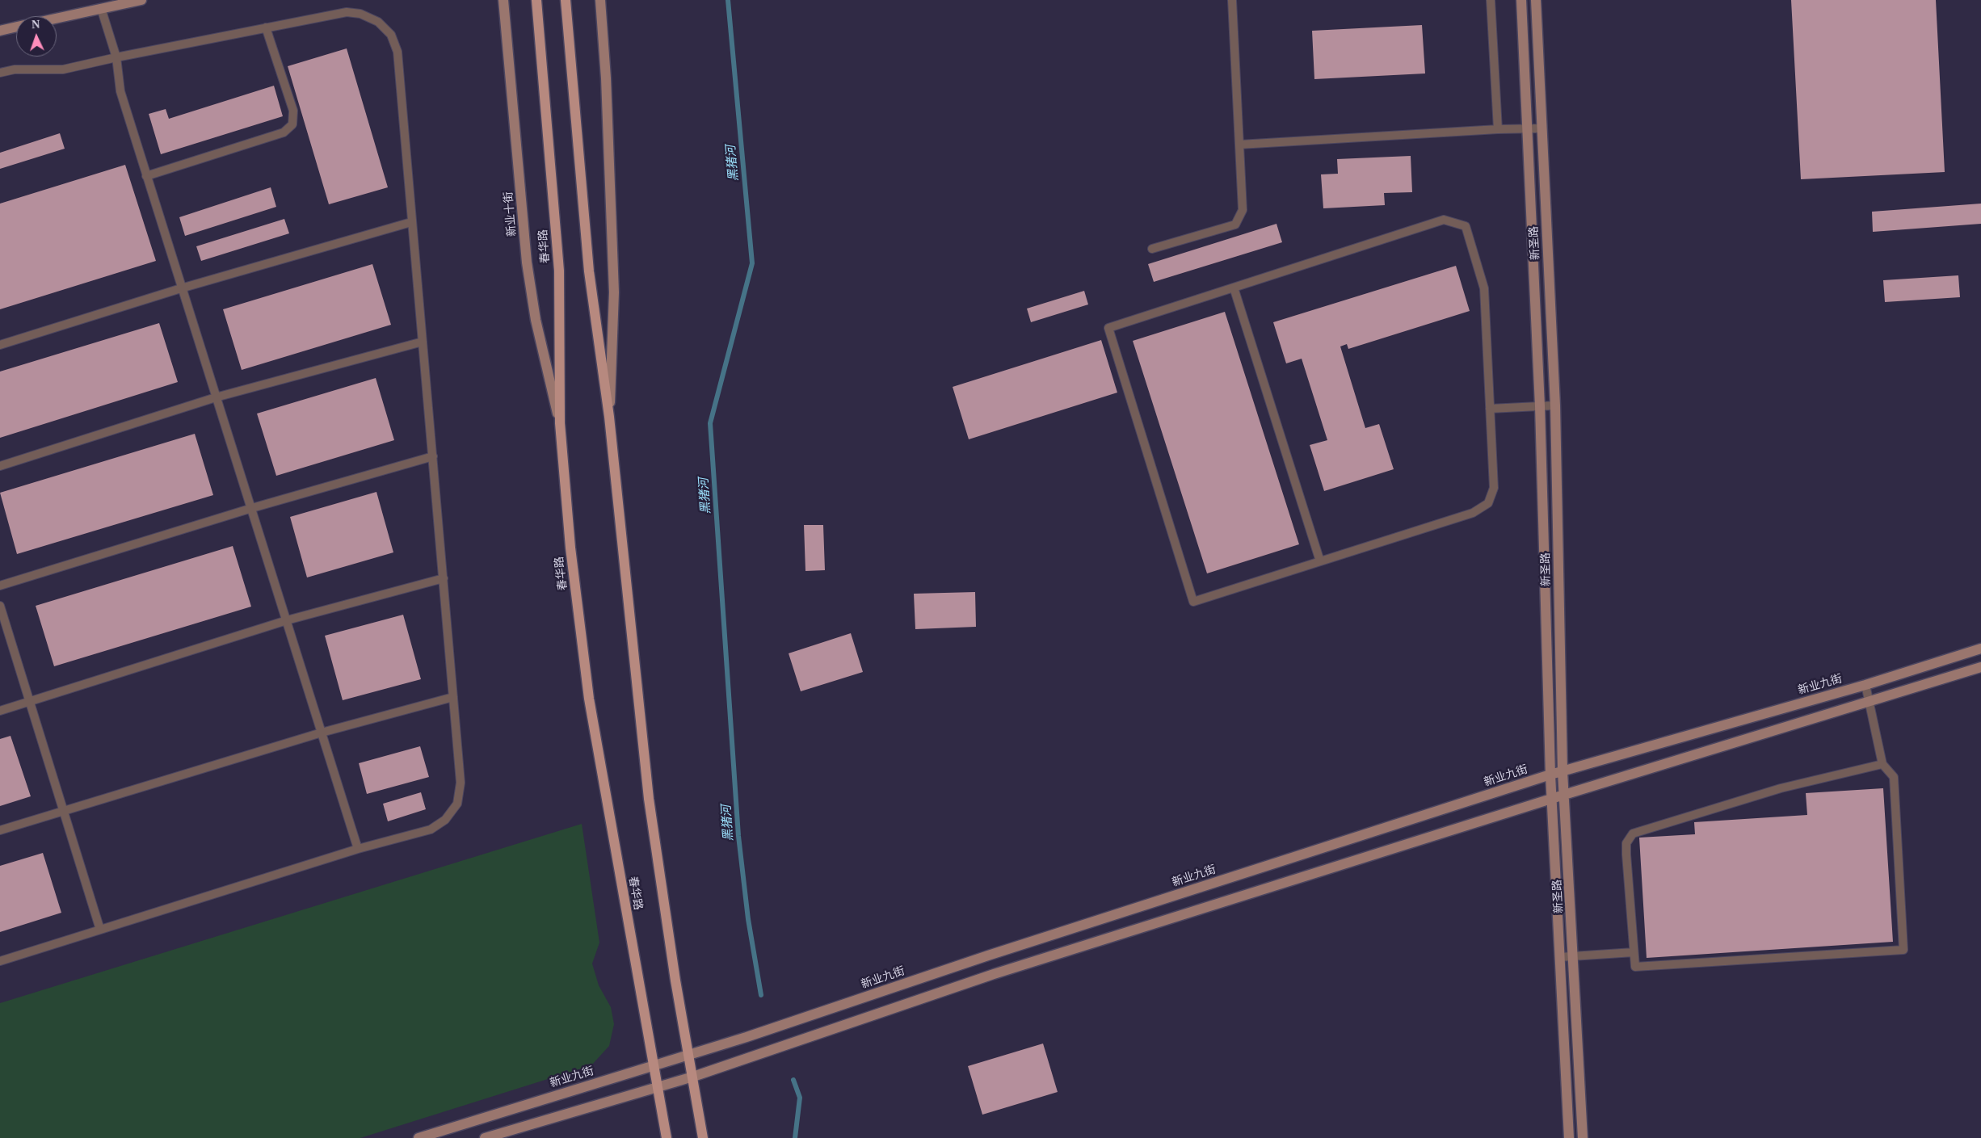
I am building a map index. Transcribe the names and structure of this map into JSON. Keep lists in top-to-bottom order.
{
  "streets": {
    "main road": ["春华路"],
    "street": ["新业十街", "新圣路", "新业九街"]
  },
  "crossings": [
    ["新业十街", "春华路"],
    ["新圣路", "新业九街"],
    ["春华路", "新业九街"]
  ],
  "water": ["黑猪河"],
  "north": "top"
}
